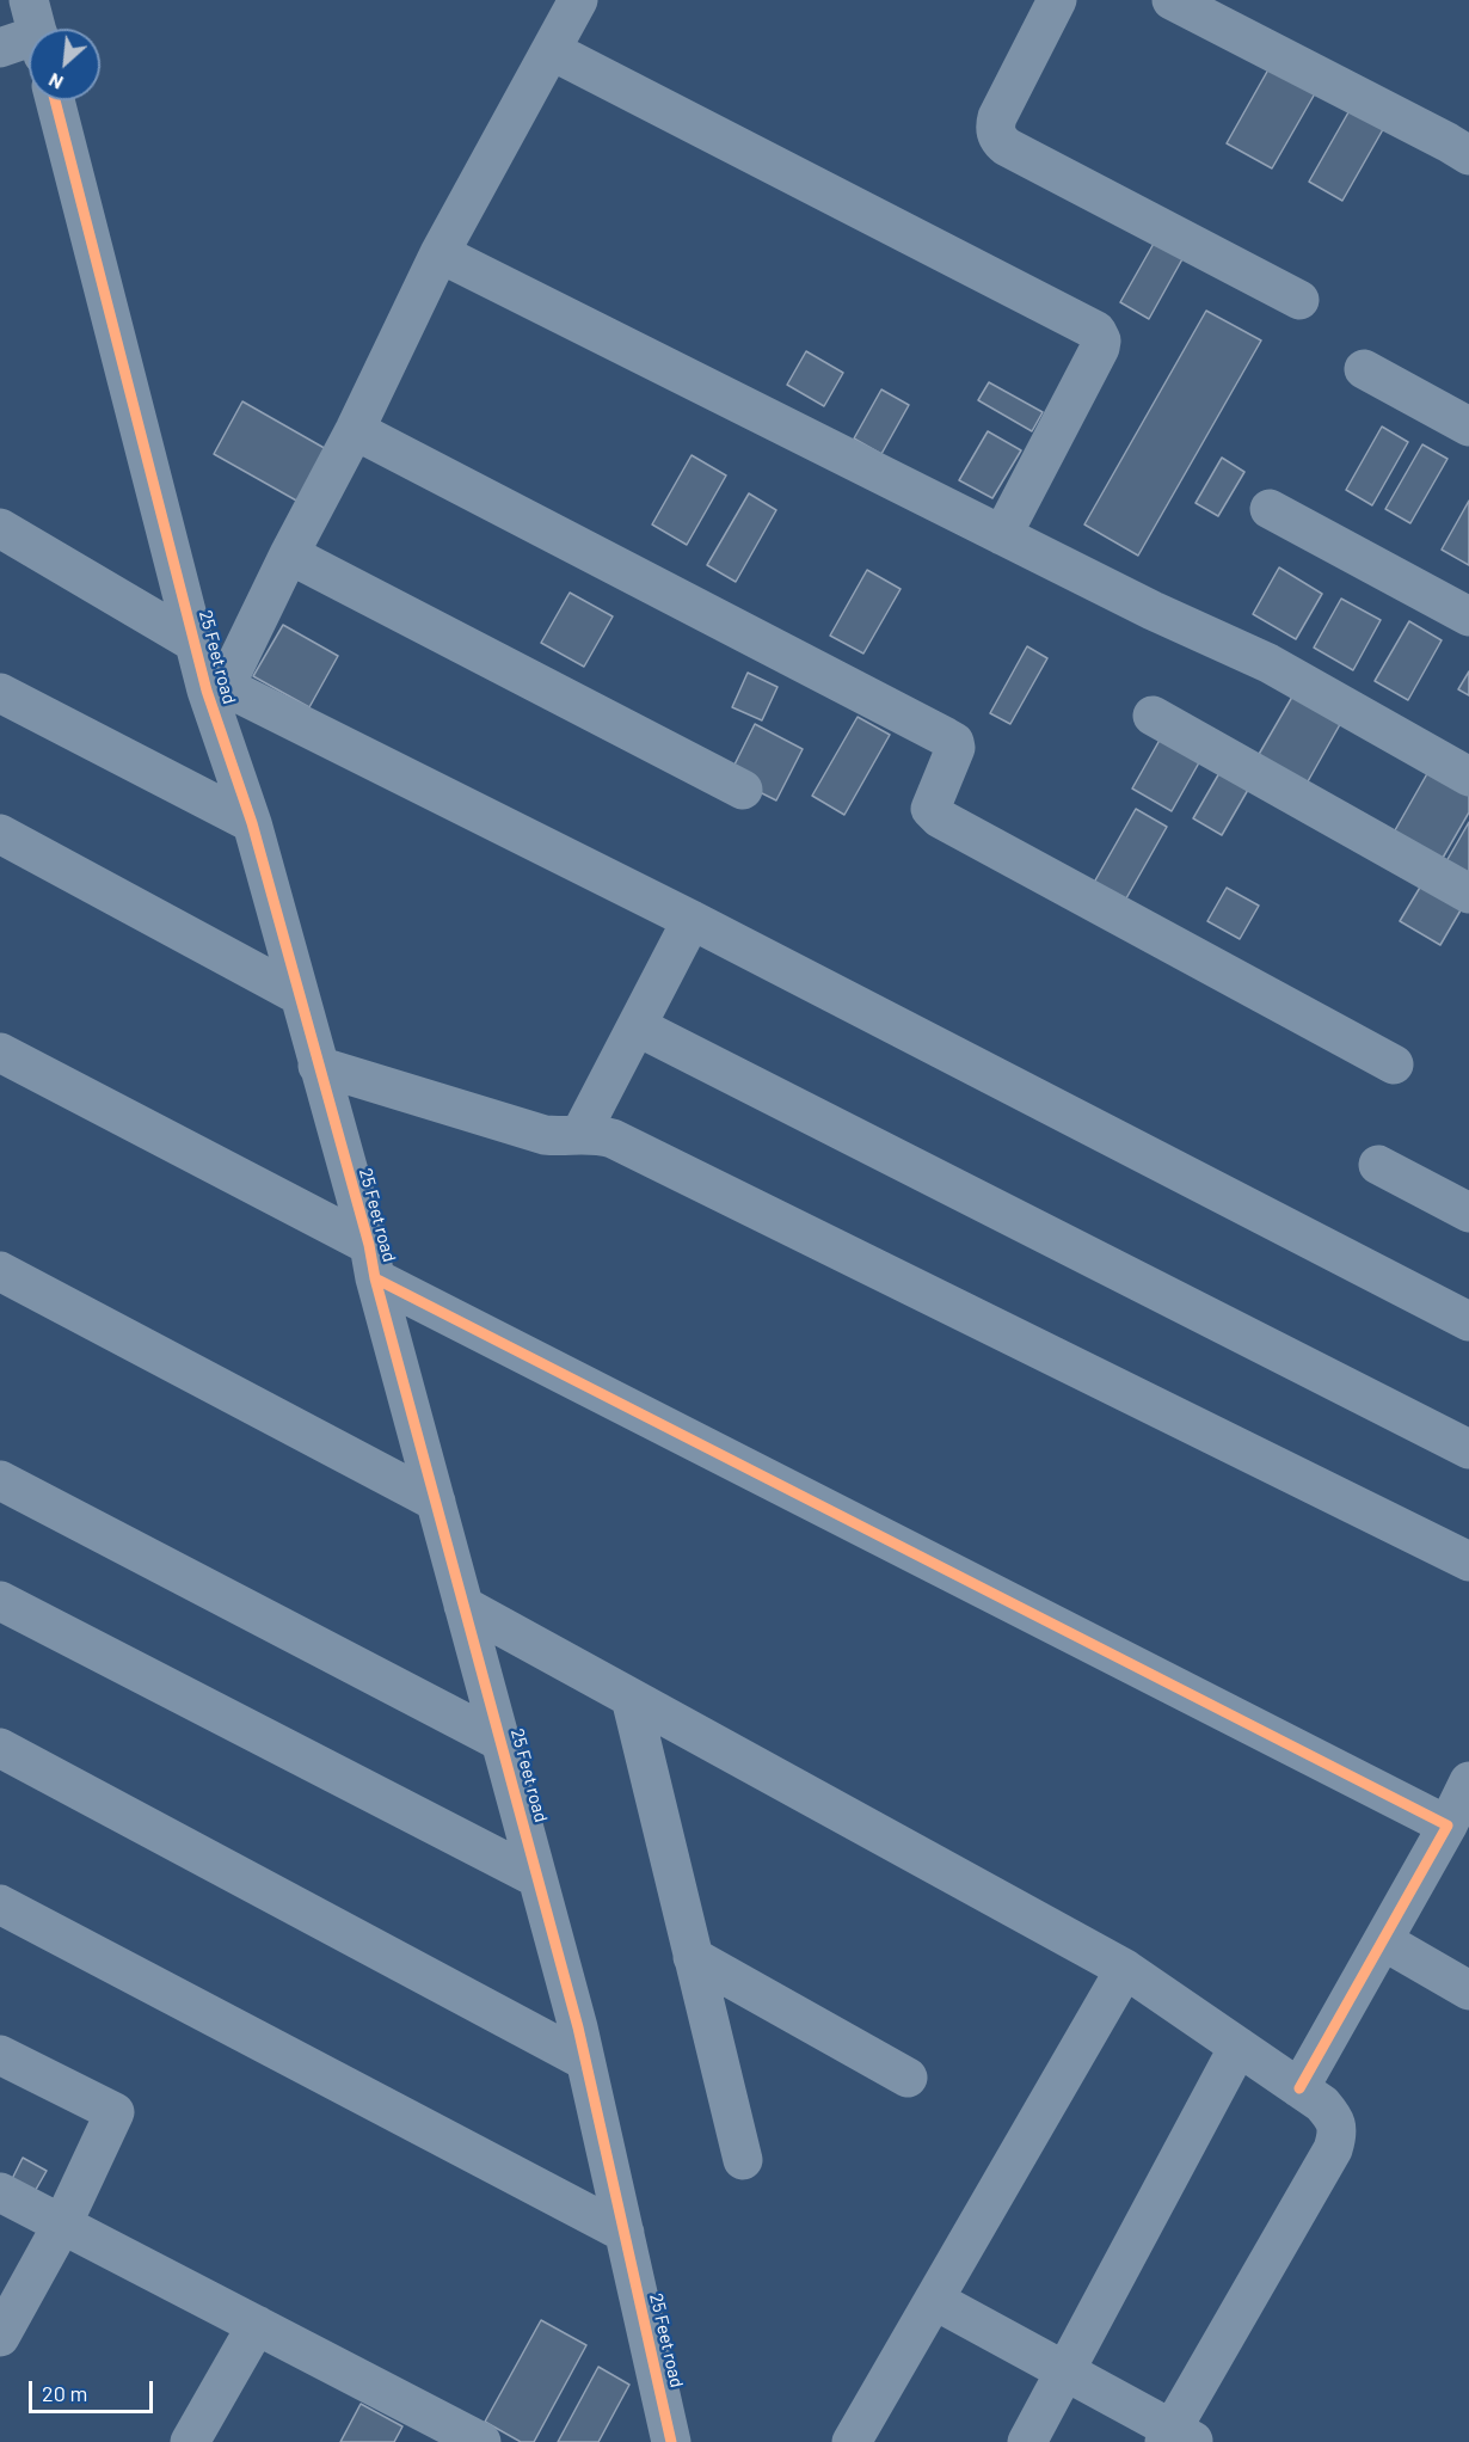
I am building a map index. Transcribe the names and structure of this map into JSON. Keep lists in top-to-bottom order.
{
  "streets": {
    "street": ["25 Feet road"]
  },
  "scale_bar": "20 m",
  "north": "bottom left"
}
